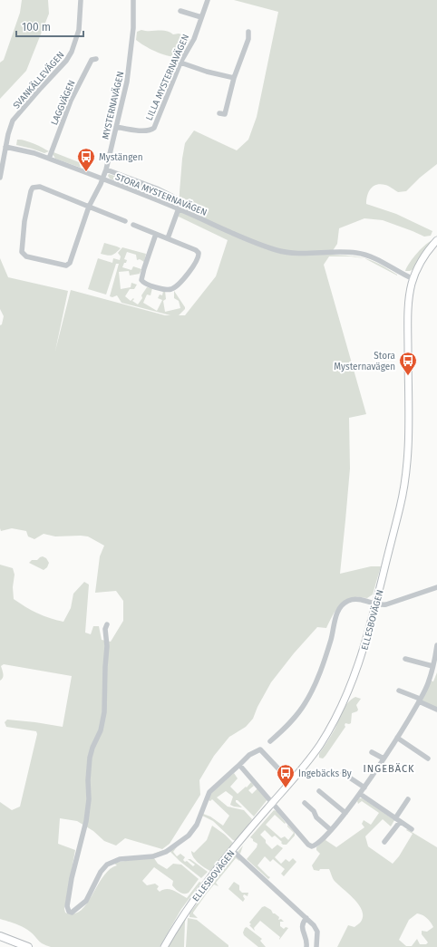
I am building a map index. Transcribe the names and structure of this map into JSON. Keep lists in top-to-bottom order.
{
  "streets": {
    "main road": ["ELLESBOVÄGEN"],
    "street": [
      "LILLA MYSTERNAVÄGEN",
      "SVANKÄLLEVÄGEN",
      "LAGGVÄGEN",
      "MYSTERNAVÄGEN",
      "STORA MYSTERNAVÄGEN"
    ]
  },
  "crossings": [
    ["LILLA MYSTERNAVÄGEN", "MYSTERNAVÄGEN"],
    ["SVANKÄLLEVÄGEN", "STORA MYSTERNAVÄGEN"],
    ["LAGGVÄGEN", "STORA MYSTERNAVÄGEN"],
    ["MYSTERNAVÄGEN", "STORA MYSTERNAVÄGEN"],
    ["STORA MYSTERNAVÄGEN", "ELLESBOVÄGEN"]
  ],
  "districts": ["INGEBÄCK"],
  "places": {
    "bus stop": ["Mystängen", "Stora Mysternavägen", "Ingebäcks By"]
  },
  "scale_bar": "100 m"
}
